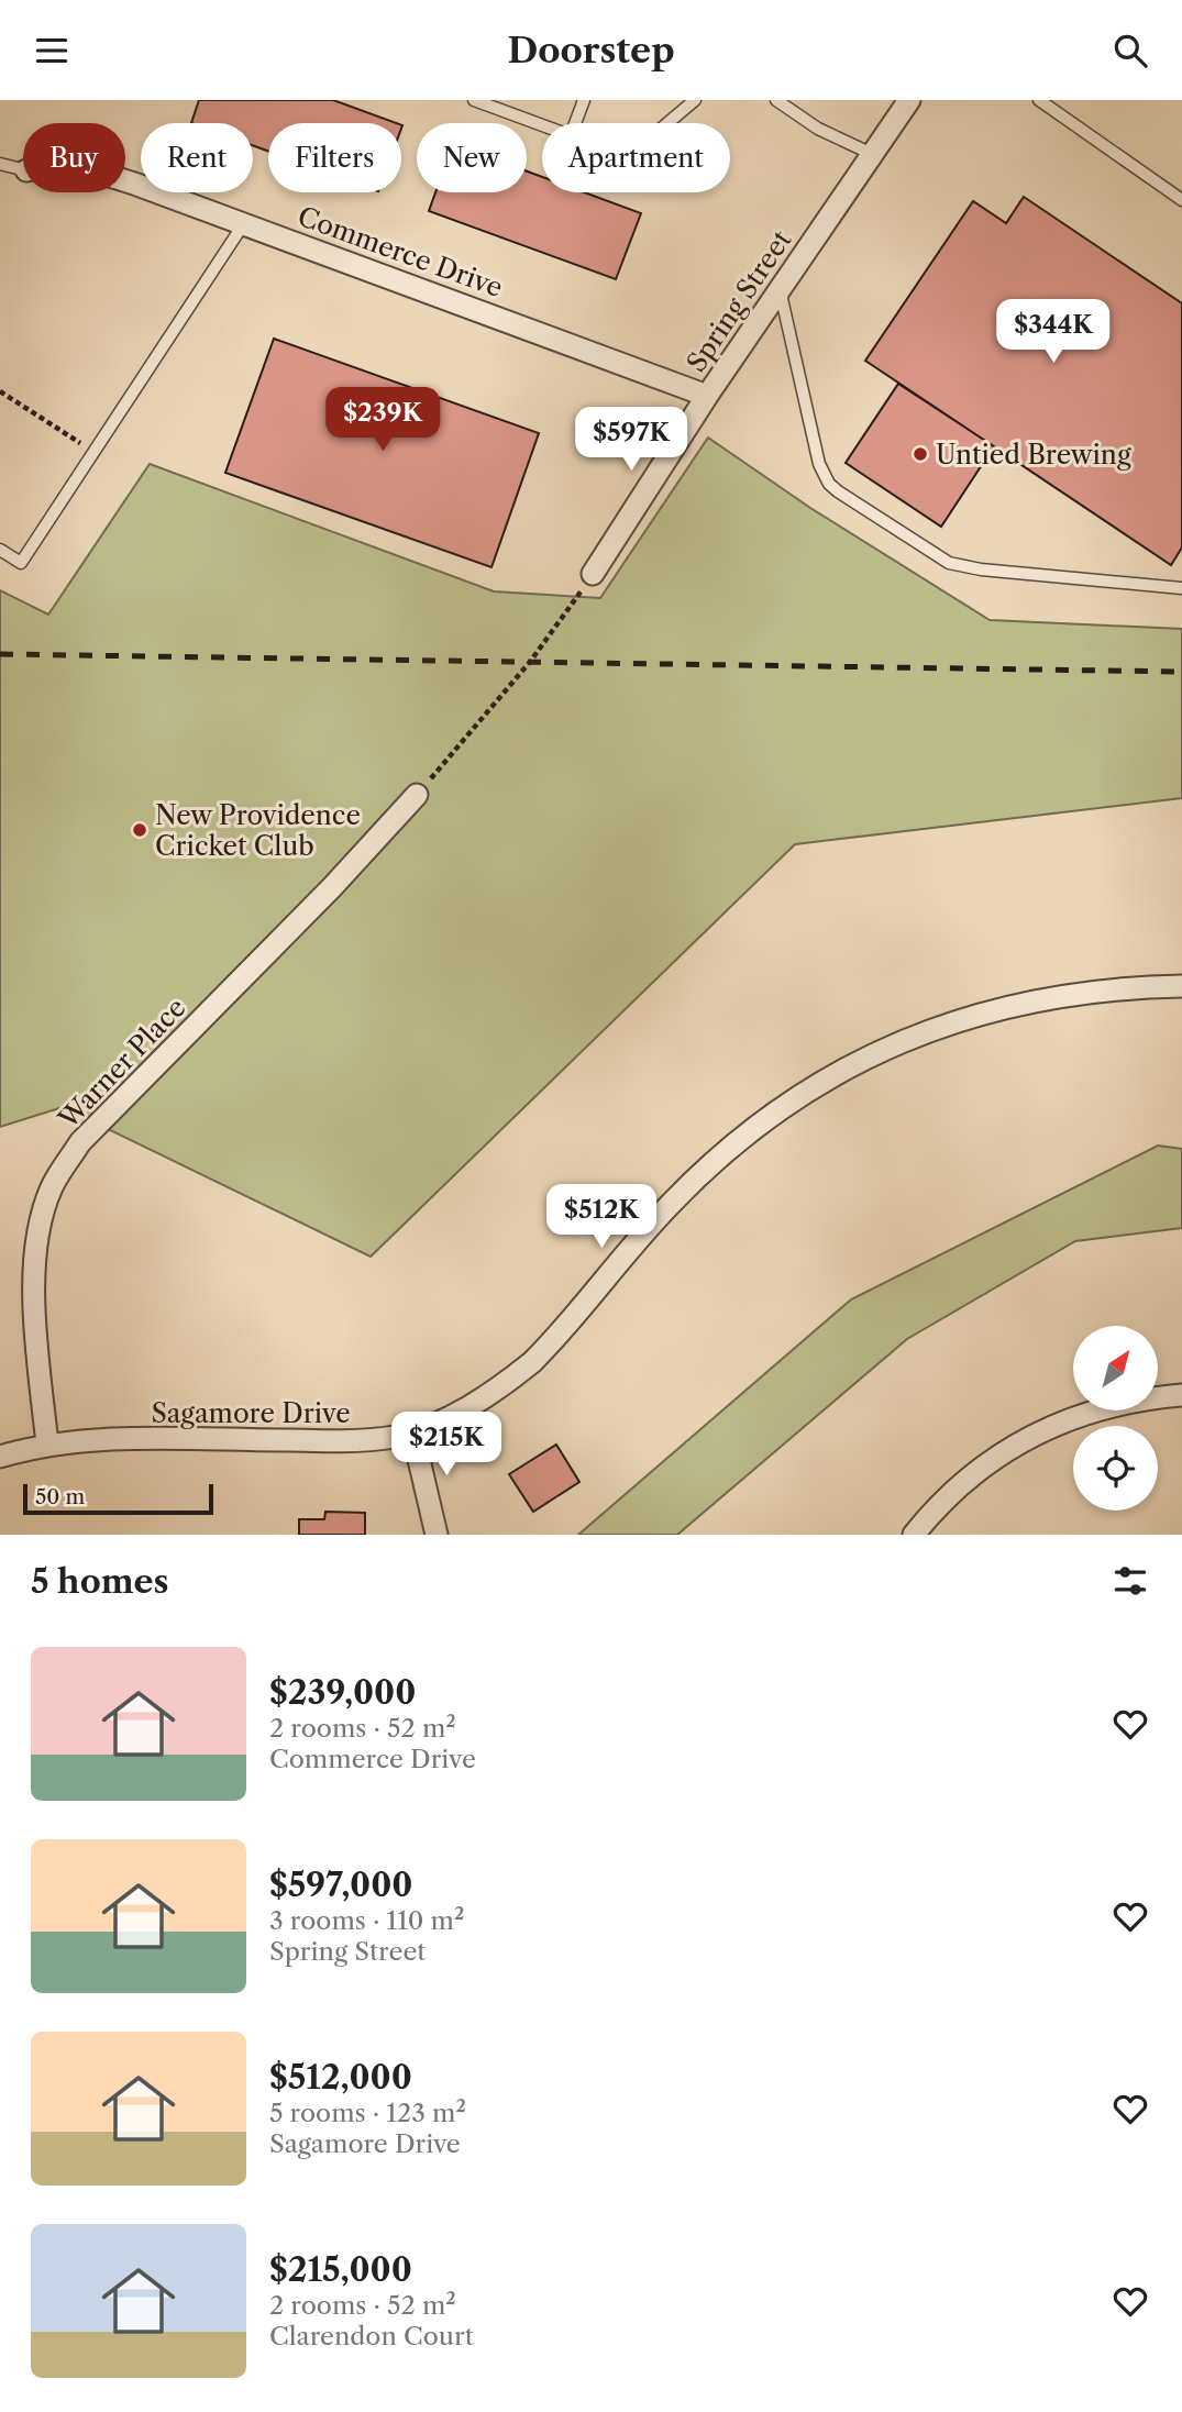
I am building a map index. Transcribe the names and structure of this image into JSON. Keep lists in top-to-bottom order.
{
  "streets": {
    "street": [
      "Commerce Drive",
      "Spring Street",
      "Warner Place",
      "Sagamore Drive"
    ]
  },
  "crossings": [
    ["Commerce Drive", "Spring Street"],
    ["Warner Place", "Sagamore Drive"]
  ],
  "places": ["Untied Brewing", "New Providence Cricket Club"],
  "scale_bar": "50 m",
  "north": "top right",
  "page": {
    "header": "Doorstep",
    "chip": [
      "Buy",
      "Rent",
      "Filters",
      "New",
      "Apartment"
    ],
    "price": [
      "$344K",
      "$239K",
      "$597K",
      "$512K",
      "$215K"
    ],
    "scale": "50 m",
    "heading": "5 homes",
    "list": [
      {
        "name": "$239,000",
        "note": "2 rooms · 52 m² · Commerce Drive"
      },
      {
        "name": "$597,000",
        "note": "3 rooms · 110 m² · Spring Street"
      },
      {
        "name": "$512,000",
        "note": "5 rooms · 123 m² · Sagamore Drive"
      },
      {
        "name": "$215,000",
        "note": "2 rooms · 52 m² · Clarendon Court"
      }
    ]
  }
}
